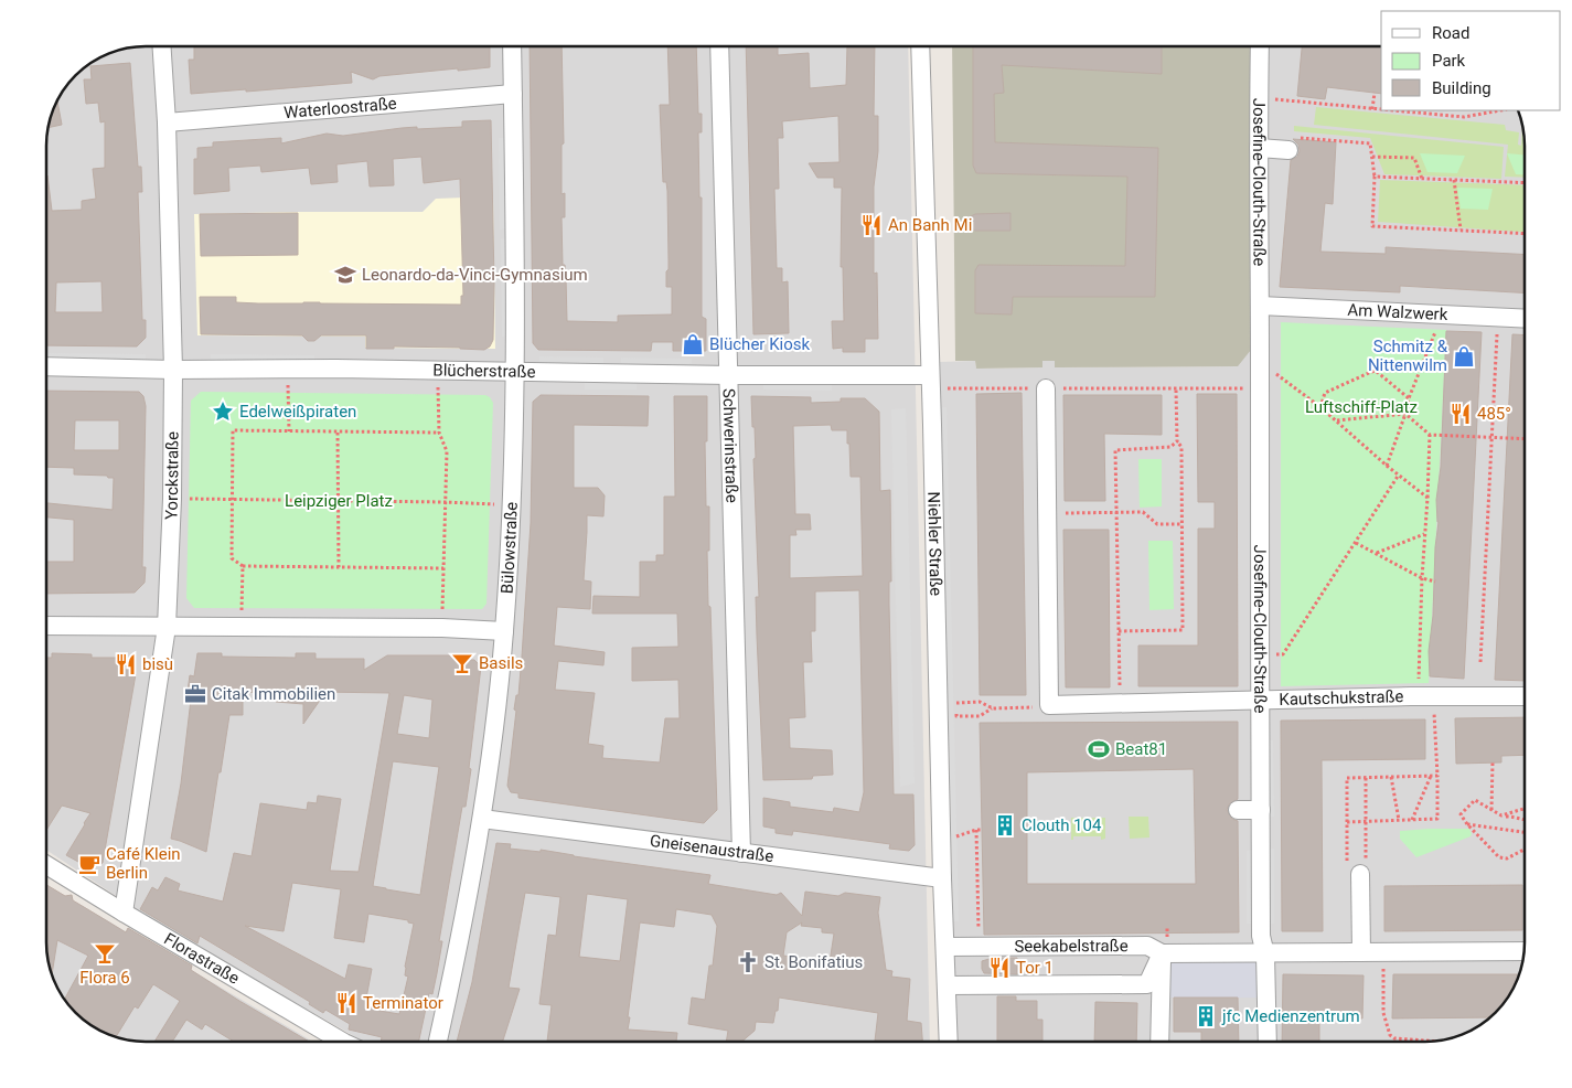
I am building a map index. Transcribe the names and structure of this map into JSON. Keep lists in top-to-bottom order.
{
  "streets": {
    "street": [
      "Waterloostraße",
      "Josefine-Clouth-Straße",
      "Am Walzwerk",
      "Blücherstraße",
      "Schwerinstraße",
      "Yorckstraße",
      "Niehler Straße",
      "Bülowstraße",
      "Kautschukstraße",
      "Gneisenaustraße",
      "Seekabelstraße",
      "Florastraße"
    ]
  },
  "crossings": [
    ["Waterloostraße", "Yorckstraße"],
    ["Waterloostraße", "Bülowstraße"],
    ["Josefine-Clouth-Straße", "Am Walzwerk"],
    ["Josefine-Clouth-Straße", "Kautschukstraße"],
    ["Josefine-Clouth-Straße", "Seekabelstraße"],
    ["Blücherstraße", "Schwerinstraße"],
    ["Blücherstraße", "Yorckstraße"],
    ["Blücherstraße", "Niehler Straße"],
    ["Blücherstraße", "Bülowstraße"],
    ["Schwerinstraße", "Gneisenaustraße"],
    ["Yorckstraße", "Florastraße"],
    ["Niehler Straße", "Gneisenaustraße"],
    ["Niehler Straße", "Seekabelstraße"],
    ["Bülowstraße", "Gneisenaustraße"]
  ],
  "parks": ["Luftschiff-Platz", "Leipziger Platz"],
  "places": {
    "restaurant": [
      "An Banh Mi",
      "485°",
      "bisù",
      "Tor 1",
      "Terminator"
    ],
    "school or university": ["Leonardo-da-Vinci-Gymnasium"],
    "shop": ["Blücher Kiosk", "Schmitz & Nittenwilm"],
    "place": ["Edelweißpiraten"],
    "bar": ["Basils", "Flora 6"],
    "office": ["Citak Immobilien"],
    "sports": ["Beat81"],
    "building": ["Clouth 104", "jfc Medienzentrum"],
    "cafe": ["Café Klein Berlin"],
    "church": ["St. Bonifatius"]
  },
  "legend": ["Road", "Park", "Building"]
}
